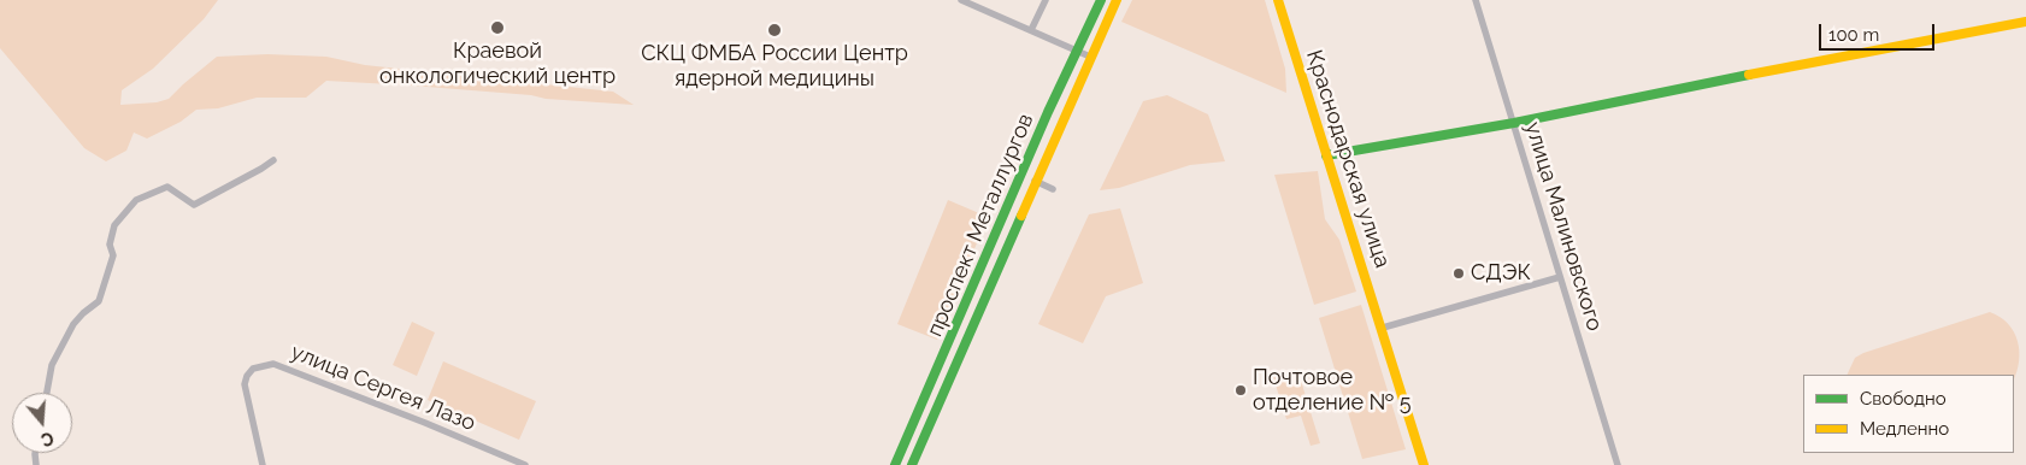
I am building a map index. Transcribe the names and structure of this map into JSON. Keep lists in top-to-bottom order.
{
  "streets": {
    "main road": ["Краснодарская улица", "проспект Металлургов"],
    "street": ["улица Малиновского", "улица Сергея Лазо"]
  },
  "places": [
    "Краевой онкологический центр",
    "СКЦ ФМБА России Центр ядерной медицины",
    "СДЭК",
    "Почтовое отделение № 5"
  ],
  "legend": ["Свободно", "Медленно"],
  "scale_bar": "100 m",
  "north": "bottom"
}
